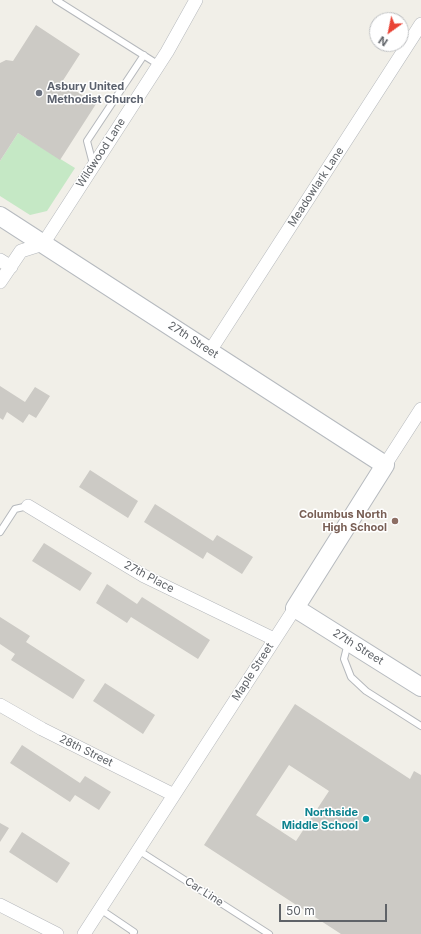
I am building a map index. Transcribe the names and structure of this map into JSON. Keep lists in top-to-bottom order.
{
  "streets": {
    "street": [
      "Wildwood Lane",
      "Meadowlark Lane",
      "27th Street",
      "27th Place",
      "Maple Street",
      "28th Street"
    ],
    "lane": ["Car Line"]
  },
  "crossings": [
    ["Wildwood Lane", "27th Street"],
    ["Meadowlark Lane", "27th Street"],
    ["27th Street", "Maple Street"],
    ["27th Place", "Maple Street"],
    ["Maple Street", "28th Street"],
    ["Maple Street", "Car Line"]
  ],
  "places": ["Asbury United Methodist Church", "Columbus North High School", "Northside Middle School"],
  "scale_bar": "50 m",
  "north": "bottom left"
}
